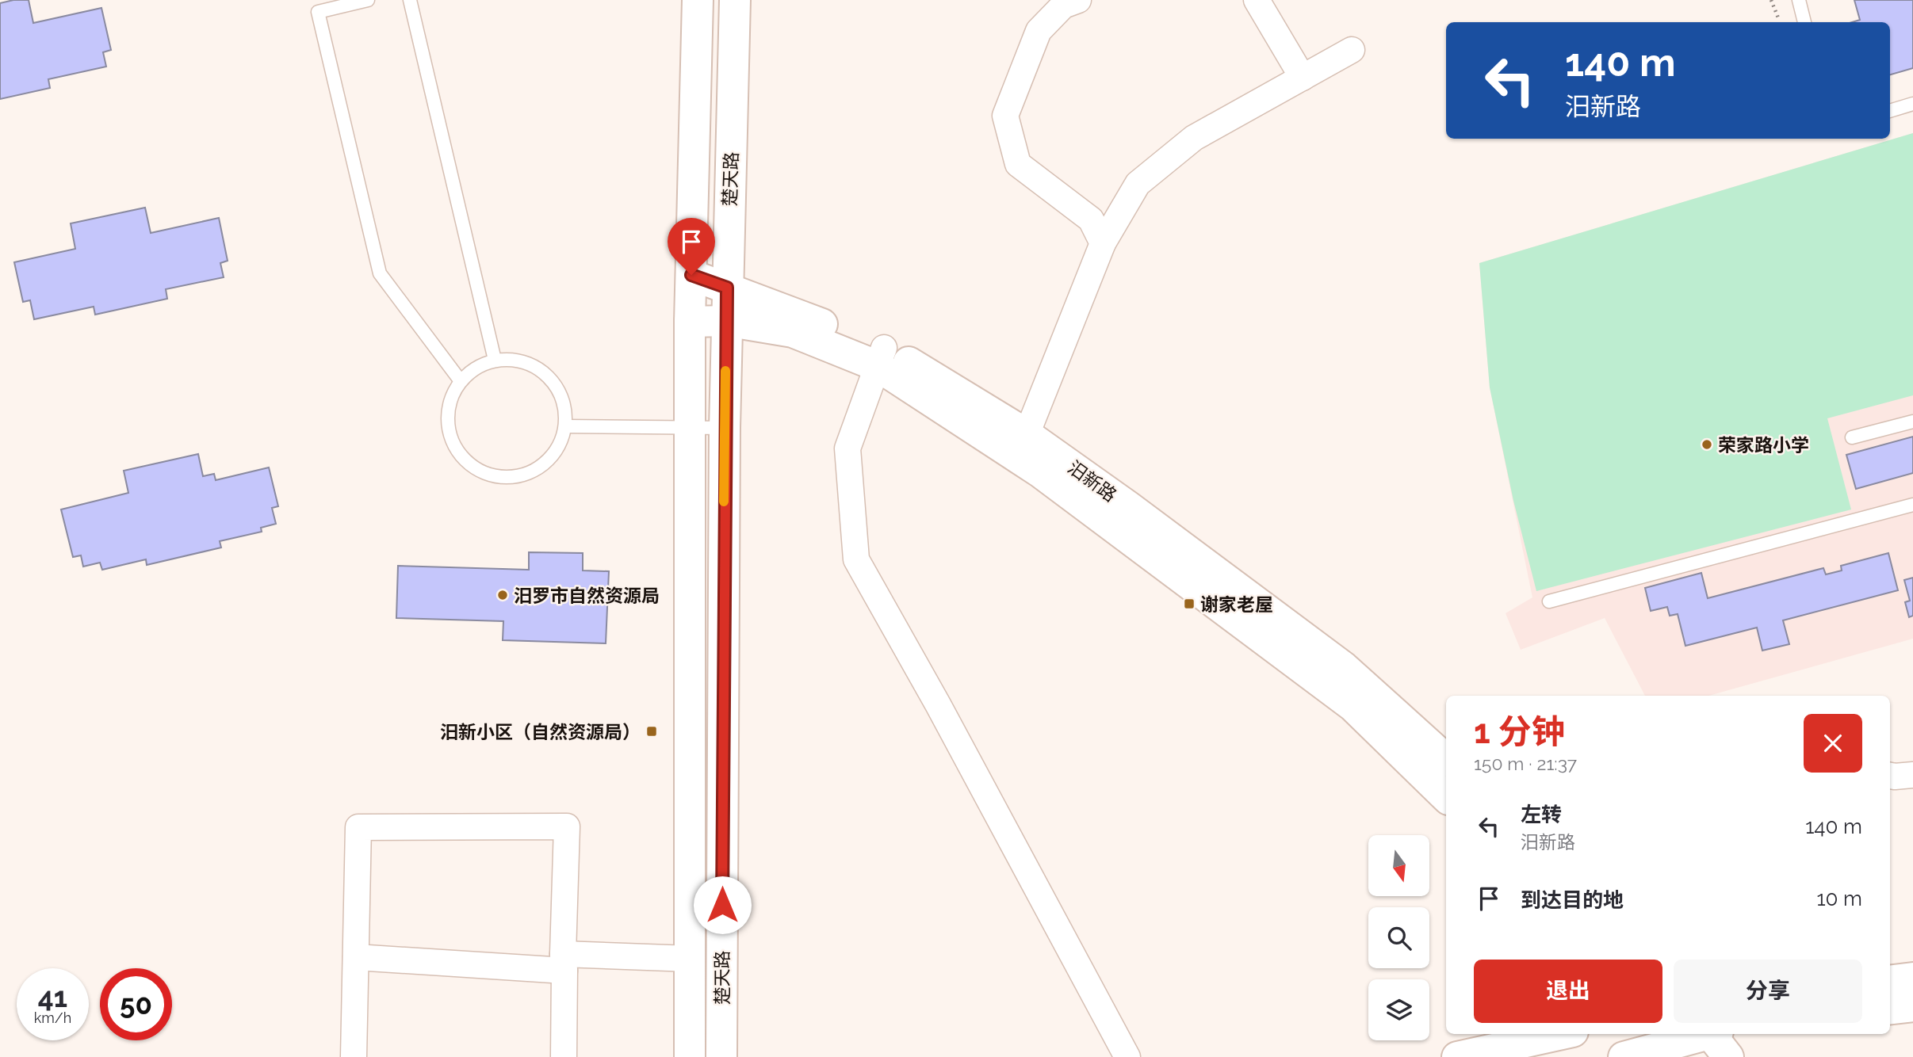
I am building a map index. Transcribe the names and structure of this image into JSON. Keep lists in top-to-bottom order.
{
  "streets": {
    "main road": ["楚天路", "汨新路"]
  },
  "crossings": [
    ["楚天路", "汨新路"]
  ],
  "places": {
    "other": ["荣家路小学", "汨罗市自然资源局"],
    "transit": ["谢家老屋", "汨新小区（自然资源局）"]
  },
  "north": "bottom",
  "page": {
    "turn": ["140 m", "汨新路"],
    "heading": ["1 分钟", "150 m · 21:37"],
    "list": [
      {
        "name": "左转",
        "note": "汨新路",
        "value": "140 m"
      },
      {
        "name": "到达目的地",
        "value": "10 m"
      }
    ],
    "buttons": ["退出", "分享"],
    "speed": "41 km/h",
    "limit": "50"
  }
}
